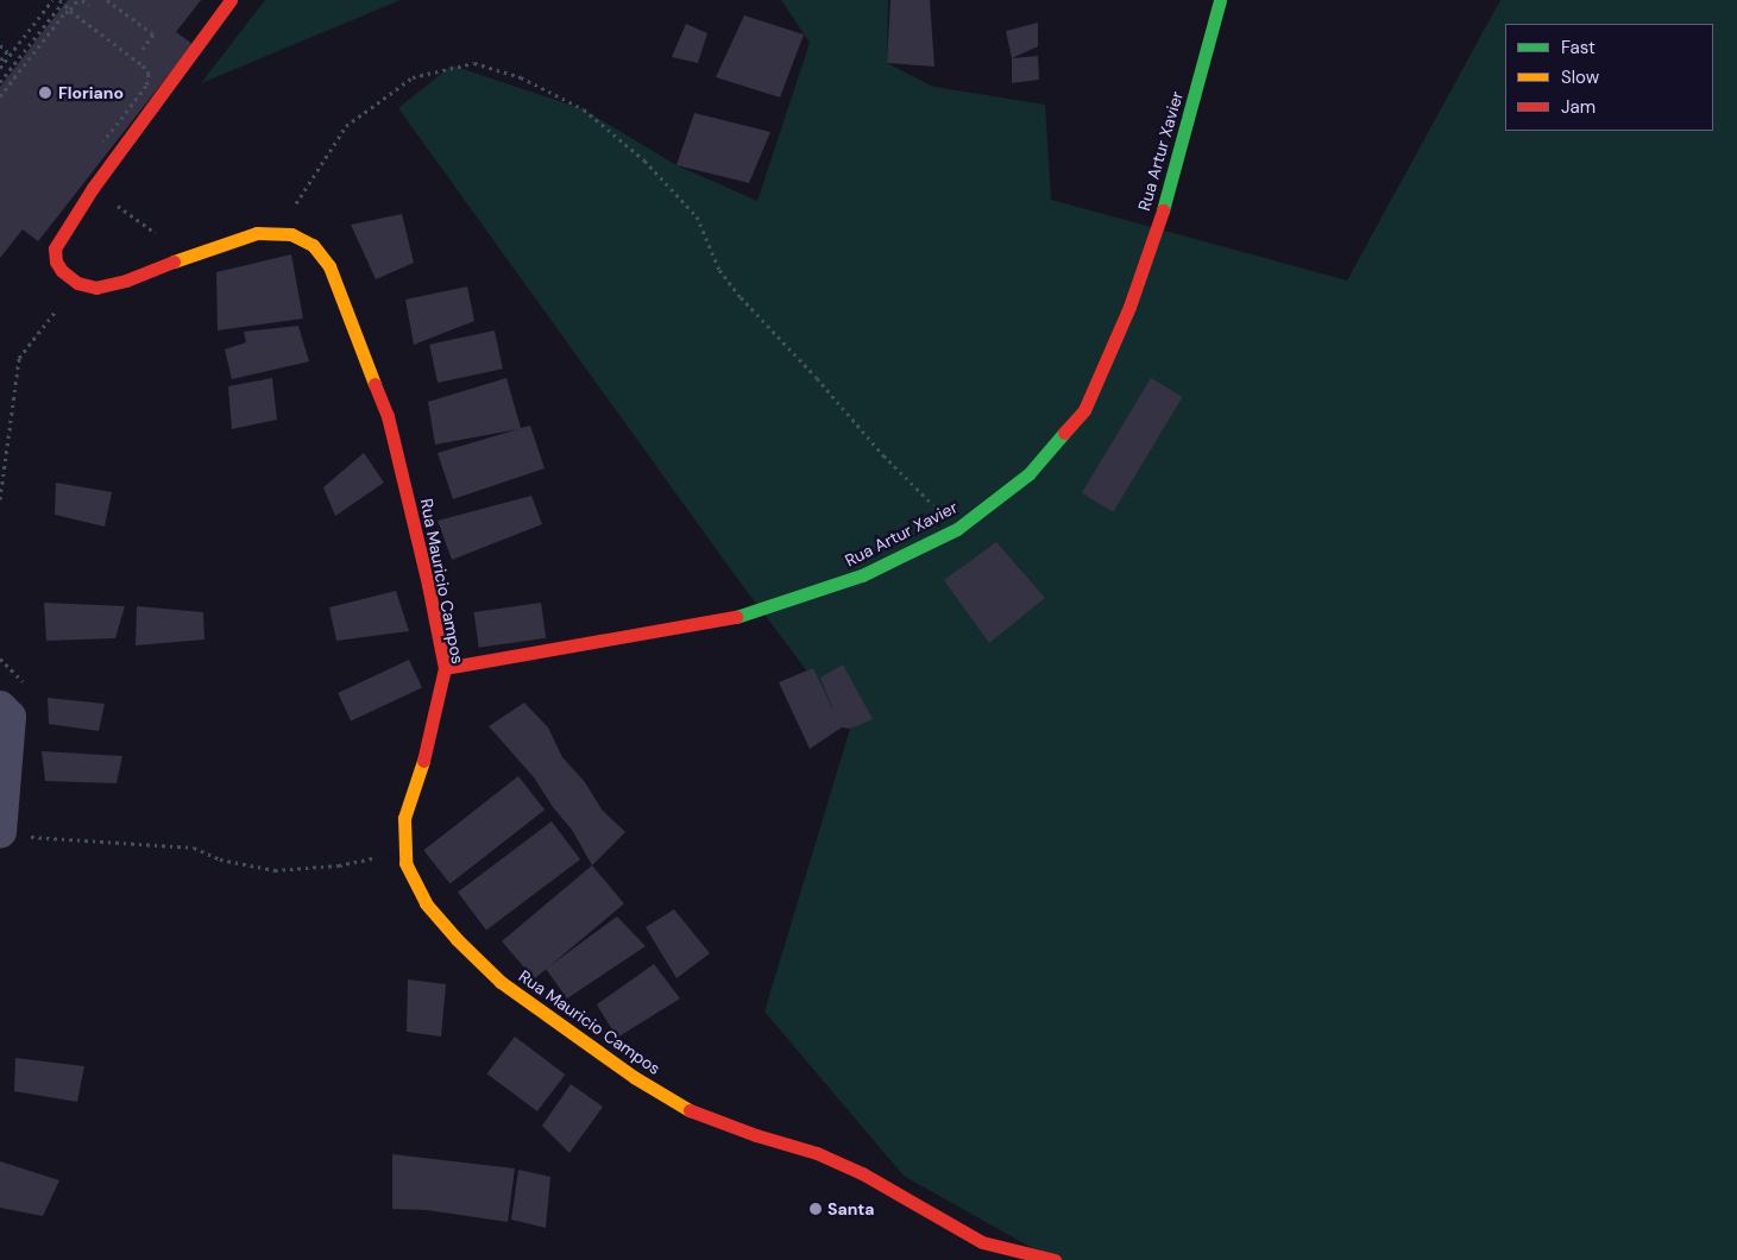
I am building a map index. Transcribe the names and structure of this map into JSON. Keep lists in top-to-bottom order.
{
  "streets": {
    "street": ["Rua Artur Xavier", "Rua Mauricio Campos"]
  },
  "crossings": [
    ["Rua Artur Xavier", "Rua Mauricio Campos"]
  ],
  "places": ["Floriano", "Santa"],
  "legend": ["Fast", "Slow", "Jam"]
}
